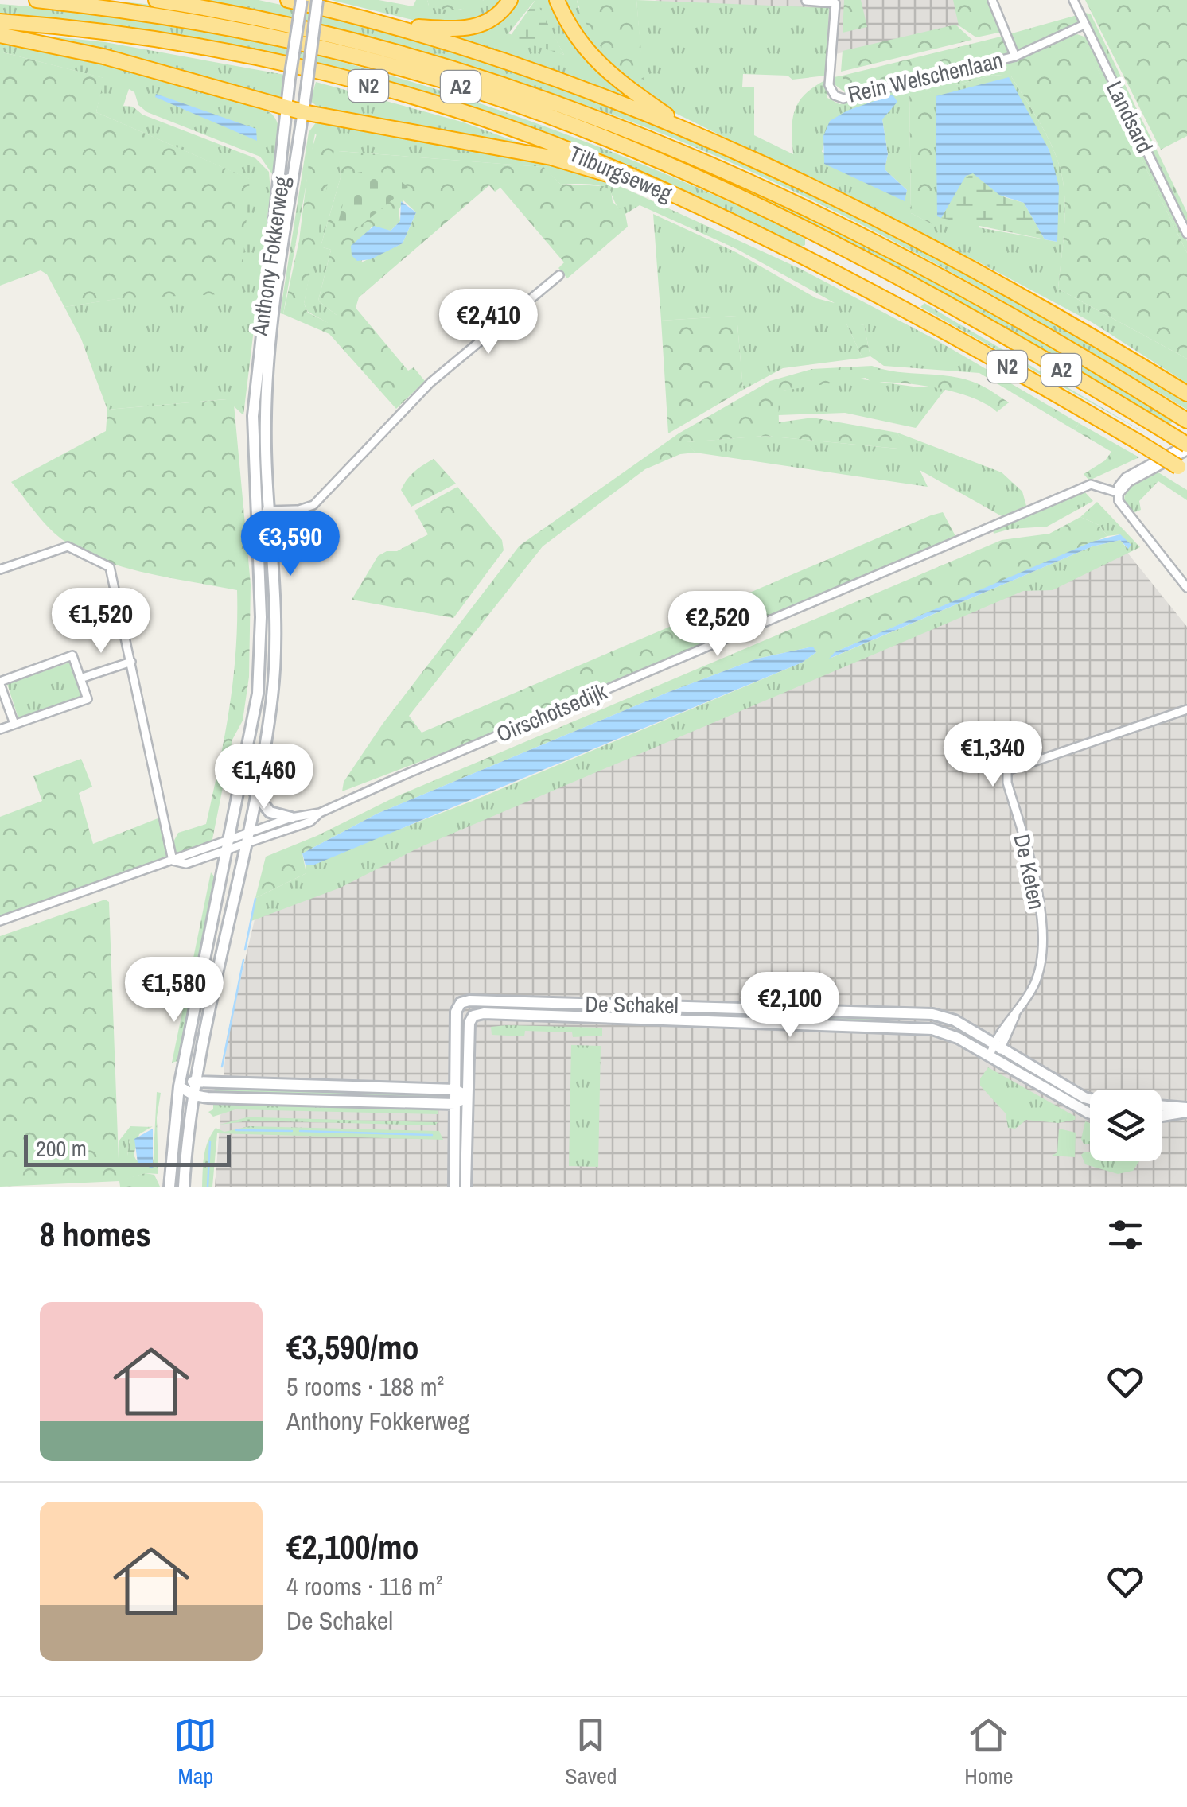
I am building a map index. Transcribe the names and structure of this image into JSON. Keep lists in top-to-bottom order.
{
  "streets": {
    "highway": ["N2", "A2", "Tilburgseweg"],
    "main road": ["Anthony Fokkerweg", "De Schakel"],
    "street": [
      "Rein Welschenlaan",
      "Landsard",
      "Oirschotsedijk",
      "De Keten"
    ]
  },
  "crossings": [
    ["Rein Welschenlaan", "Landsard"],
    ["N2", "Tilburgseweg"],
    ["N2", "Anthony Fokkerweg"],
    ["Anthony Fokkerweg", "Oirschotsedijk"],
    ["De Keten", "De Schakel"]
  ],
  "scale_bar": "200 m",
  "page": {
    "price": [
      "€2,410",
      "€3,590",
      "€1,520",
      "€2,520",
      "€1,340",
      "€1,460",
      "€1,580",
      "€2,100"
    ],
    "scale": "200 m",
    "heading": "8 homes",
    "list": [
      {
        "name": "€3,590/mo",
        "note": "5 rooms · 188 m² · Anthony Fokkerweg"
      },
      {
        "name": "€2,100/mo",
        "note": "4 rooms · 116 m² · De Schakel"
      }
    ],
    "tabs": ["Map", "Saved", "Home"]
  }
}
